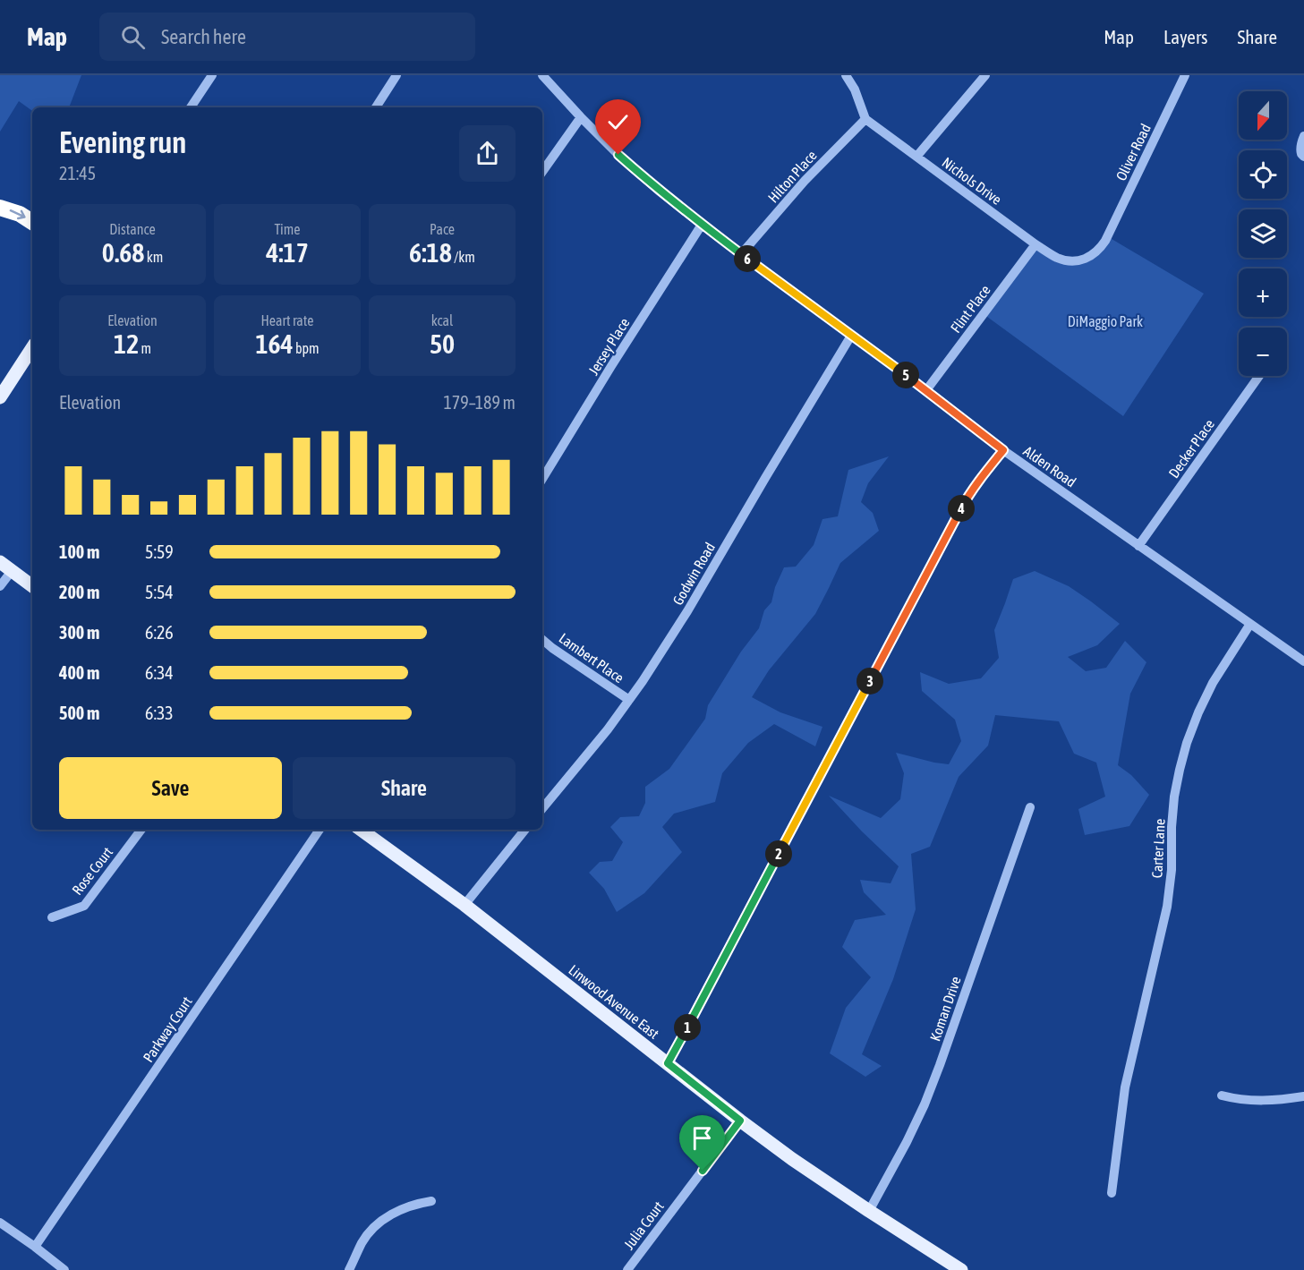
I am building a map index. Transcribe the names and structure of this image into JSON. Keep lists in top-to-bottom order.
{
  "streets": {
    "main road": ["Linwood Avenue East"],
    "street": [
      "Oliver Road",
      "Hilton Place",
      "Nichols Drive",
      "Flint Place",
      "Jersey Place",
      "Decker Place",
      "Alden Road",
      "Godwin Road",
      "Lambert Place",
      "Carter Lane",
      "Rose Court",
      "Koman Drive",
      "Parkway Court",
      "Julia Court"
    ]
  },
  "crossings": [
    ["Oliver Road", "Nichols Drive"],
    ["Hilton Place", "Nichols Drive"],
    ["Hilton Place", "Alden Road"],
    ["Nichols Drive", "Flint Place"],
    ["Flint Place", "Alden Road"],
    ["Jersey Place", "Alden Road"],
    ["Decker Place", "Alden Road"],
    ["Alden Road", "Godwin Road"],
    ["Alden Road", "Carter Lane"],
    ["Godwin Road", "Lambert Place"],
    ["Linwood Avenue East", "Koman Drive"],
    ["Linwood Avenue East", "Julia Court"]
  ],
  "parks": ["DiMaggio Park"],
  "north": "bottom",
  "page": {
    "header": "Map",
    "search": "Search here",
    "nav": ["Map", "Layers", "Share"],
    "map_buttons": ["+", "−"],
    "heading": ["Evening run", "21:45"],
    "stats": [
      ["Distance", "0.68 km"],
      ["Time", "4:17"],
      ["Pace", "6:18 /km"],
      ["Elevation", "12 m"],
      ["Heart rate", "164 bpm"],
      ["kcal", "50"]
    ],
    "pins": [
      "6",
      "5",
      "4",
      "3",
      "2",
      "1"
    ],
    "chart": ["Elevation", "179–189 m"],
    "list": [
      {
        "name": "100 m",
        "note": "5:59"
      },
      {
        "name": "200 m",
        "note": "5:54"
      },
      {
        "name": "300 m",
        "note": "6:26"
      },
      {
        "name": "400 m",
        "note": "6:34"
      },
      {
        "name": "500 m",
        "note": "6:33"
      }
    ],
    "buttons": ["Save", "Share"]
  }
}
